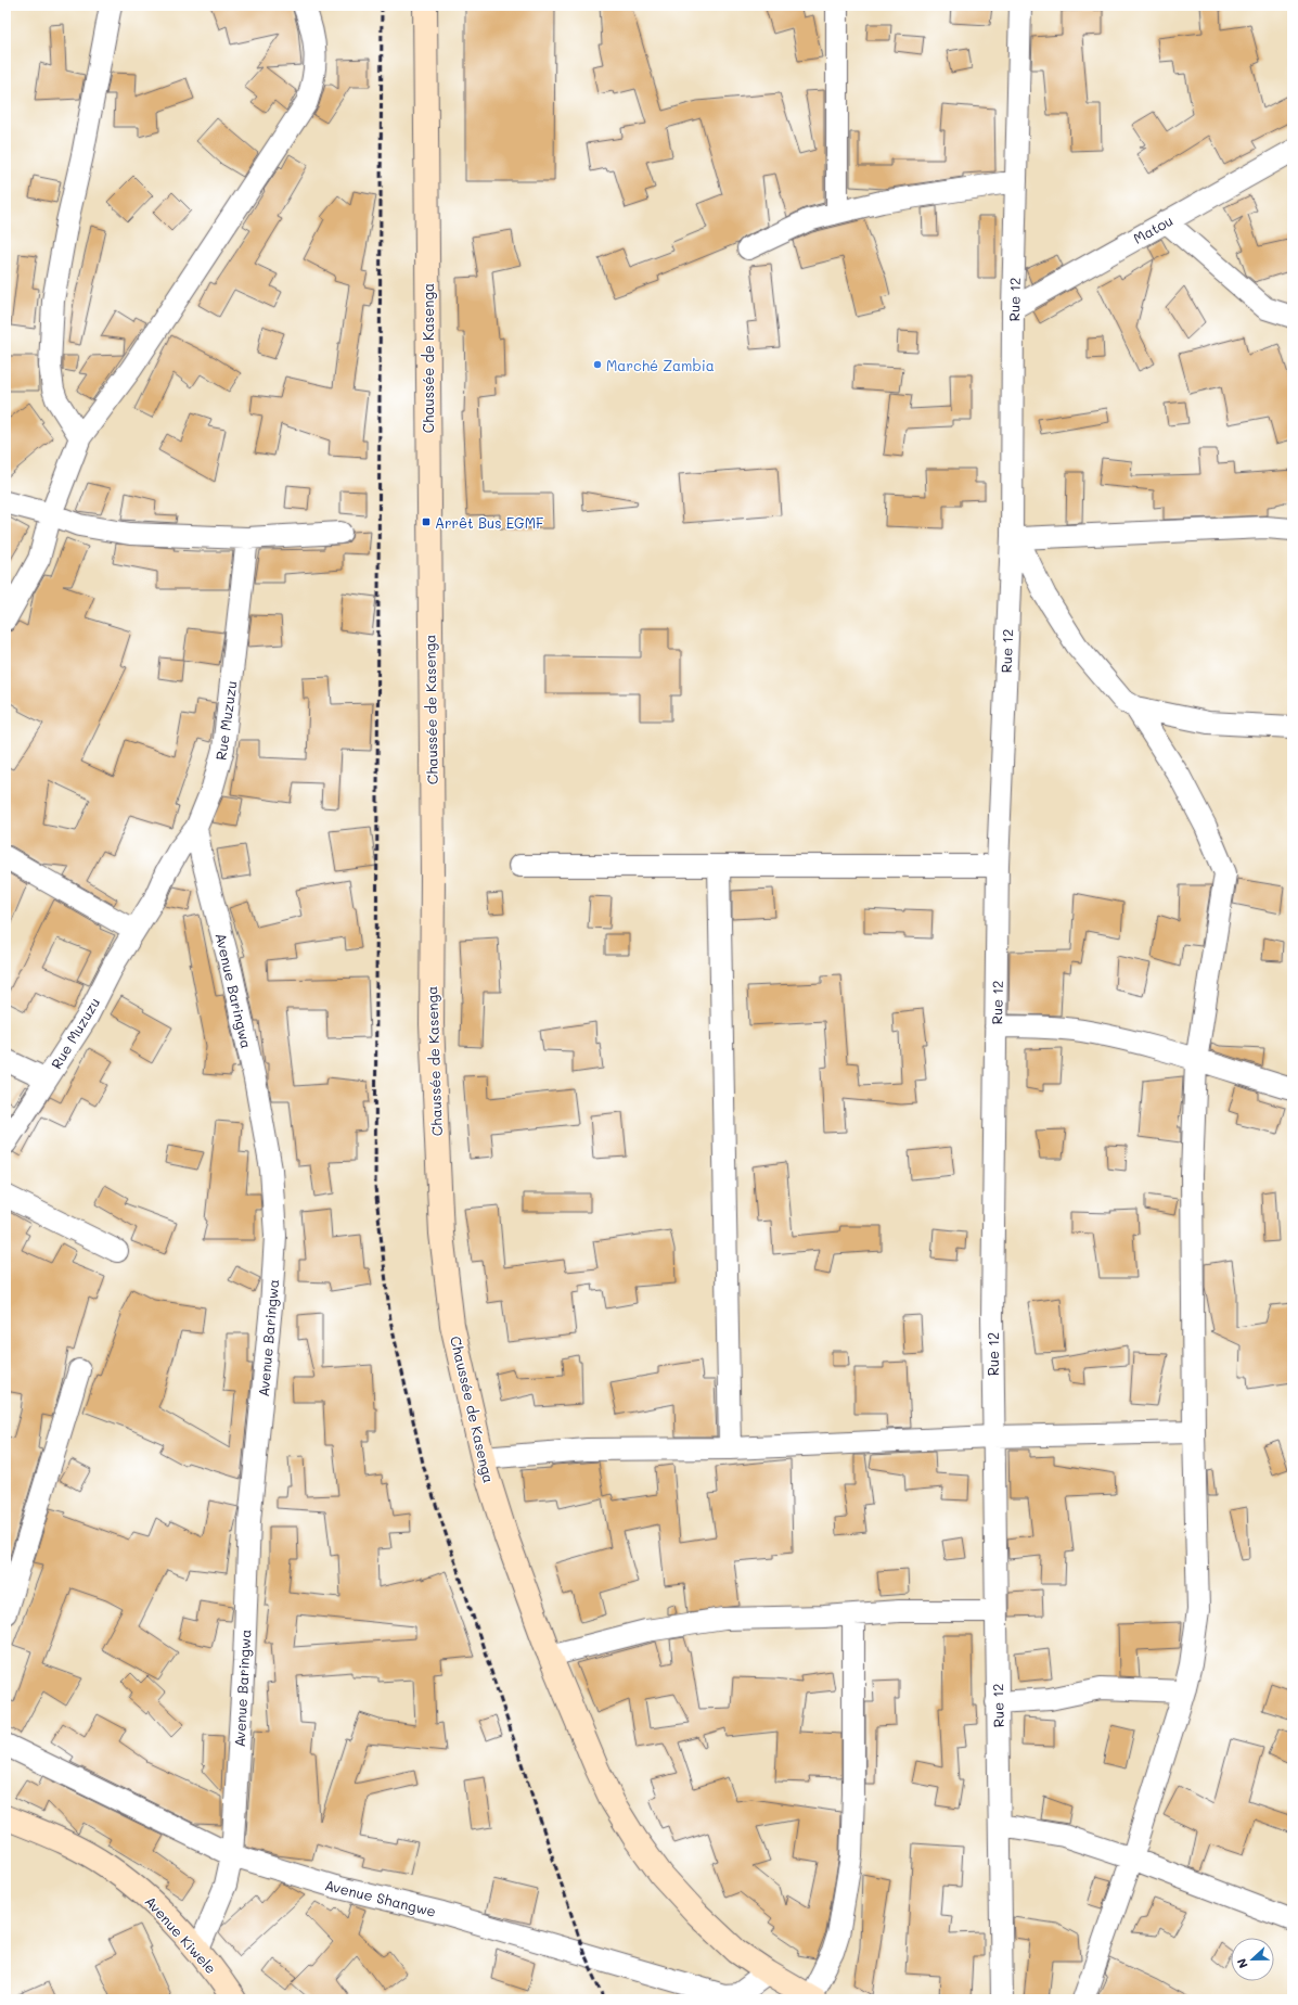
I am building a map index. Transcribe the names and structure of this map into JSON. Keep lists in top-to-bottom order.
{
  "streets": {
    "main road": ["Chaussée de Kasenga", "Avenue Kiwele"],
    "street": [
      "Matou",
      "Rue 12",
      "Rue Muzuzu",
      "Avenue Baringwa",
      "Avenue Shangwe"
    ]
  },
  "crossings": [
    ["Matou", "Rue 12"],
    ["Chaussée de Kasenga", "Avenue Shangwe"],
    ["Rue Muzuzu", "Avenue Baringwa"],
    ["Avenue Baringwa", "Avenue Shangwe"],
    ["Avenue Baringwa", "Avenue Kiwele"]
  ],
  "places": {
    "other": ["Marché Zambia"],
    "transit": ["Arrêt Bus EGMF"]
  },
  "north": "left"
}
